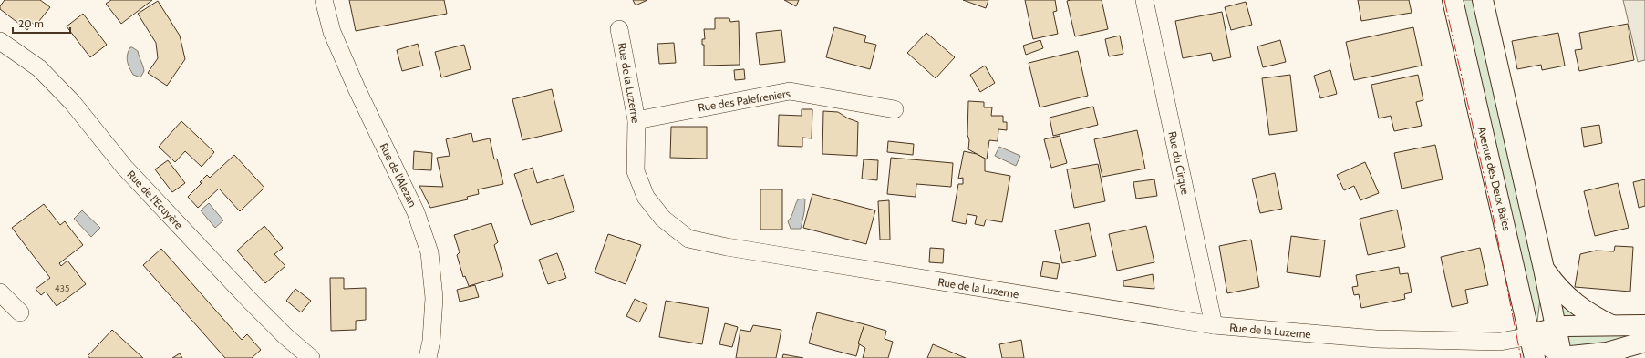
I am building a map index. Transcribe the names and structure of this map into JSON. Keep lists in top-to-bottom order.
{
  "streets": {
    "main road": ["Avenue des Deux Baies"],
    "street": [
      "Rue de la Luzerne",
      "Rue des Palefreniers",
      "Rue du Cirque",
      "Rue de l'Alezan",
      "Rue de l'Ecuyère"
    ]
  },
  "crossings": [
    ["Rue de la Luzerne", "Rue des Palefreniers"],
    ["Rue de la Luzerne", "Rue du Cirque"],
    ["Rue de la Luzerne", "Avenue des Deux Baies"]
  ],
  "house_numbers": ["435"],
  "scale_bar": "20 m"
}
